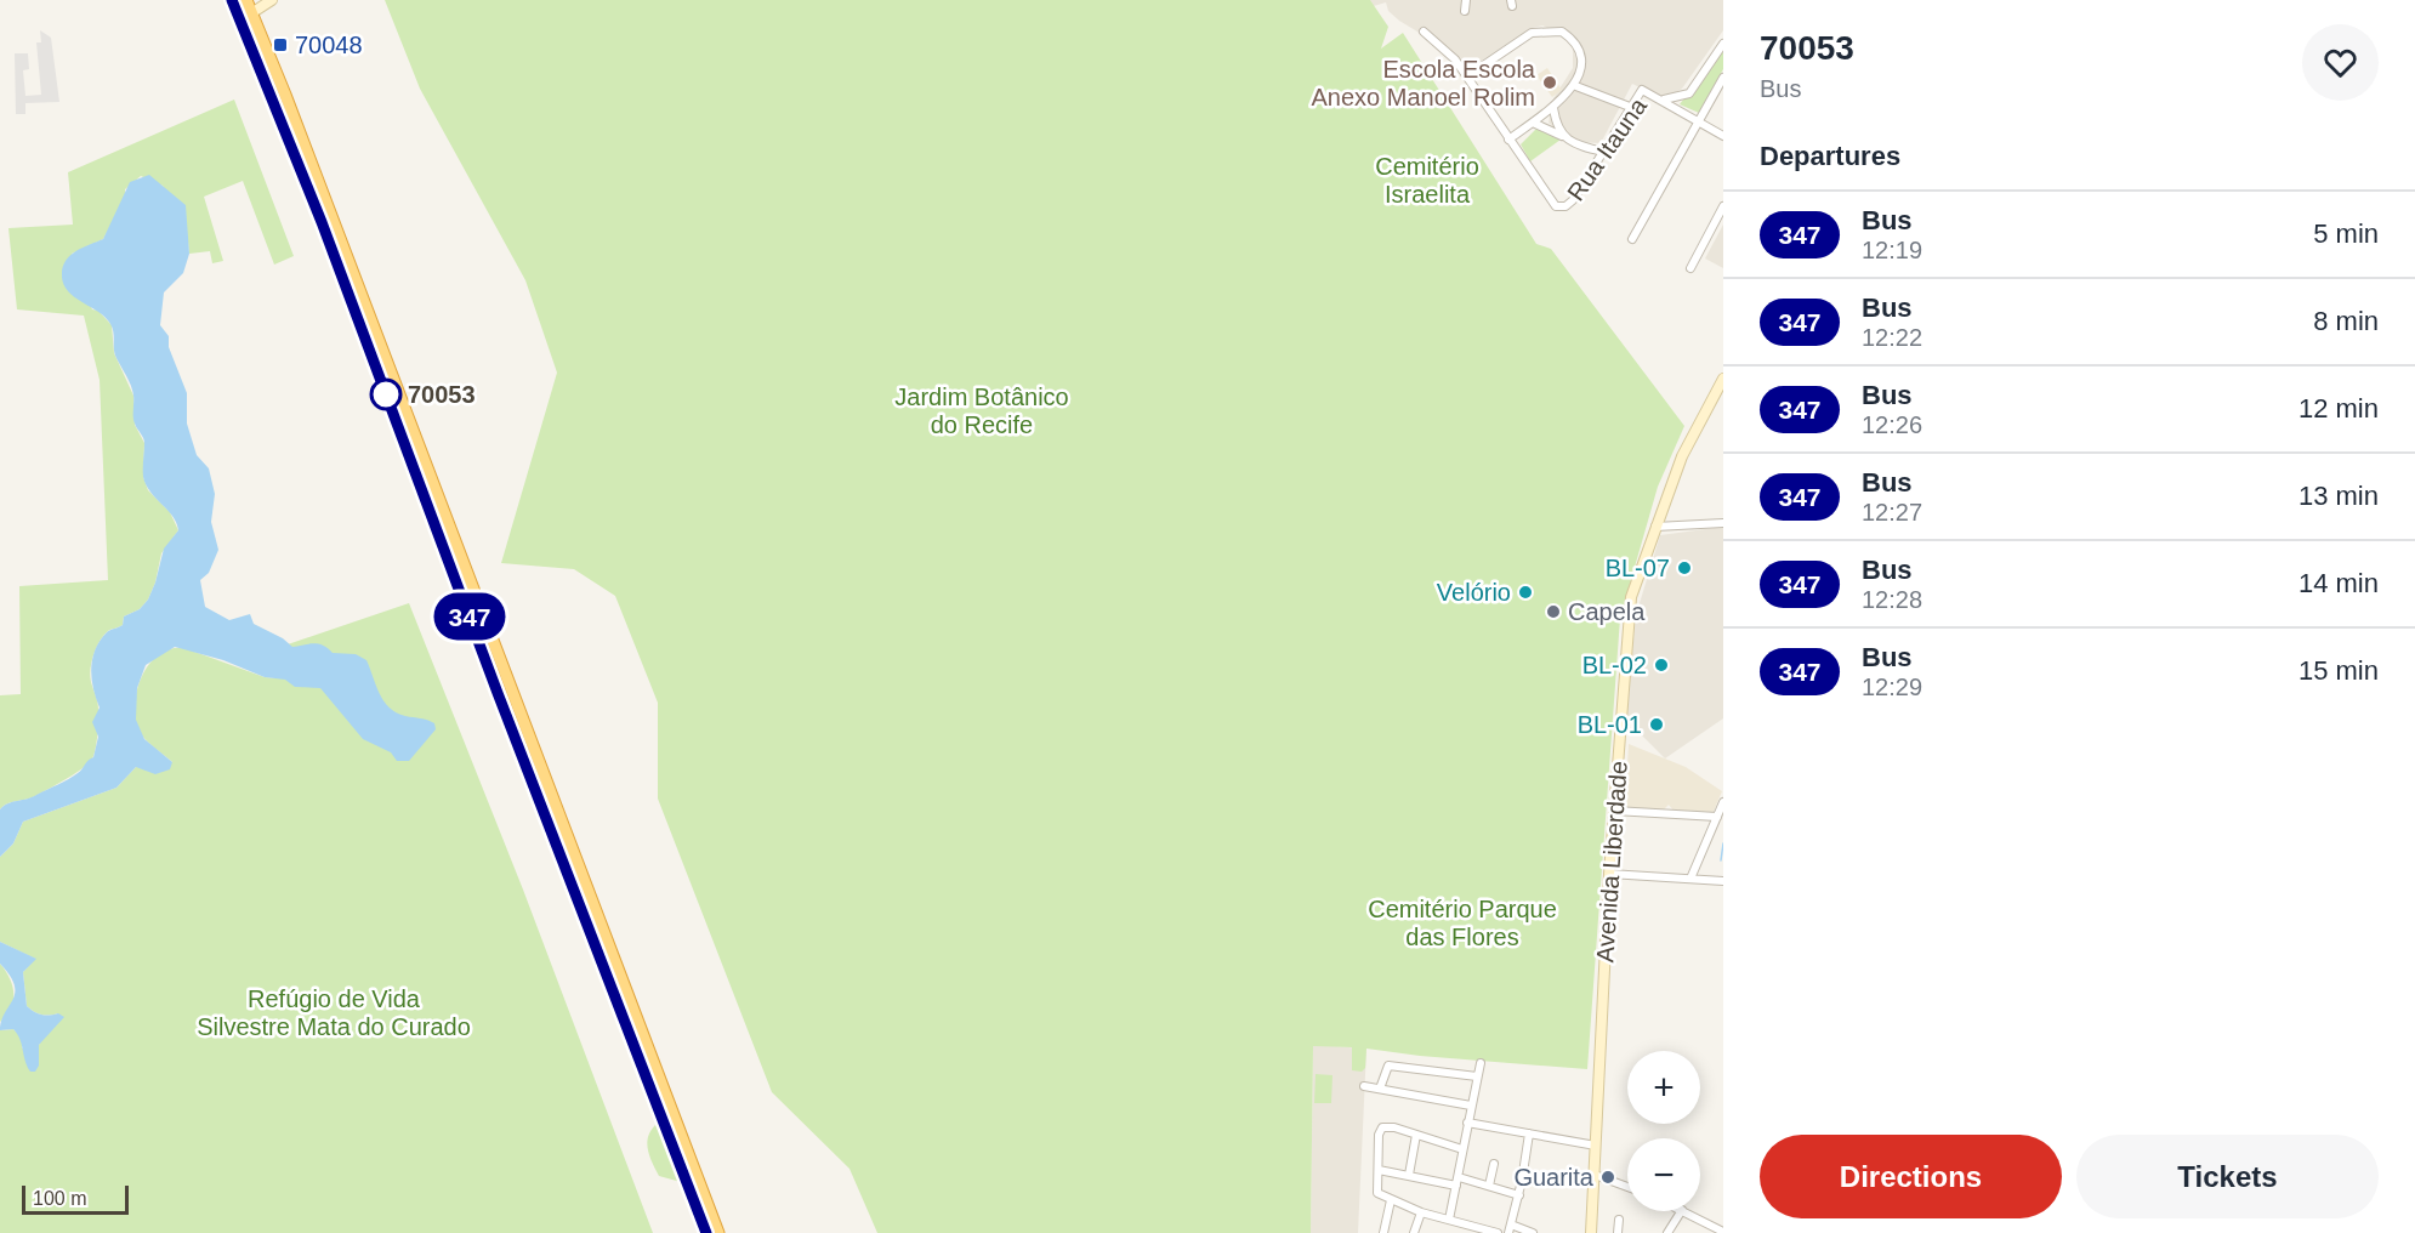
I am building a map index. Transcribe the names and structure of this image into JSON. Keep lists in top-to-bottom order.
{
  "streets": {
    "main road": ["Avenida Liberdade"],
    "street": ["Rua Itauna"]
  },
  "parks": [
    "Cemitério Israelita",
    "Jardim Botânico do Recife",
    "Cemitério Parque das Flores",
    "Refúgio de Vida Silvestre Mata do Curado"
  ],
  "places": {
    "transit": ["70048"],
    "other": [
      "Escola Escola Anexo Manoel Rolim",
      "70053",
      "BL-07",
      "Velório",
      "Capela",
      "BL-02",
      "BL-01",
      "Guarita"
    ]
  },
  "lines": ["bus line 347"],
  "scale_bar": "100 m",
  "page": {
    "on_map": "347",
    "heading": [
      ["70053", "Bus"],
      "Departures"
    ],
    "list": [
      {
        "mark": "347",
        "name": "Bus",
        "note": "12:19",
        "value": "5 min"
      },
      {
        "mark": "347",
        "name": "Bus",
        "note": "12:22",
        "value": "8 min"
      },
      {
        "mark": "347",
        "name": "Bus",
        "note": "12:26",
        "value": "12 min"
      },
      {
        "mark": "347",
        "name": "Bus",
        "note": "12:27",
        "value": "13 min"
      },
      {
        "mark": "347",
        "name": "Bus",
        "note": "12:28",
        "value": "14 min"
      },
      {
        "mark": "347",
        "name": "Bus",
        "note": "12:29",
        "value": "15 min"
      }
    ],
    "map_buttons": ["+", "−"],
    "buttons": ["Directions", "Tickets"],
    "scale": "100 m"
  }
}
